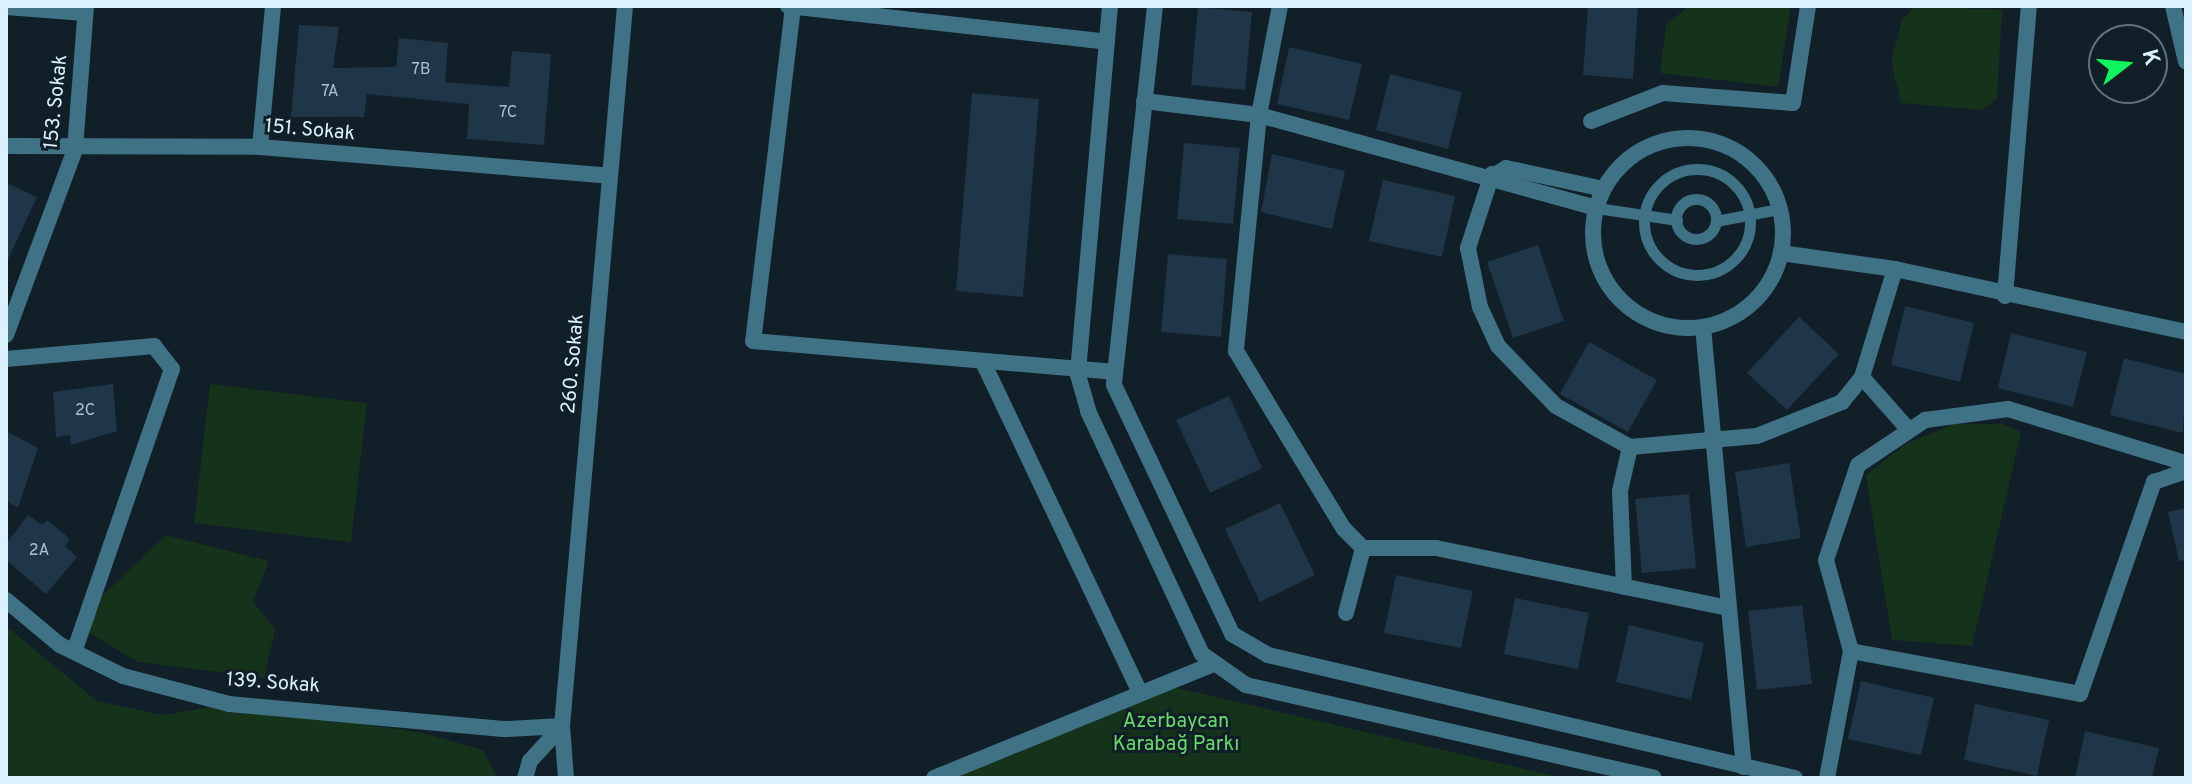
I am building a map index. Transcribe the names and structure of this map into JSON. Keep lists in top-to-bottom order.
{
  "streets": {
    "street": [
      "153. Sokak",
      "151. Sokak",
      "260. Sokak",
      "139. Sokak"
    ]
  },
  "crossings": [
    ["153. Sokak", "151. Sokak"],
    ["151. Sokak", "260. Sokak"],
    ["260. Sokak", "139. Sokak"]
  ],
  "parks": ["Azerbaycan Karabağ Parkı"],
  "house_numbers": [
    "7B",
    "7A",
    "7C",
    "2C",
    "2A"
  ],
  "north": "right"
}
